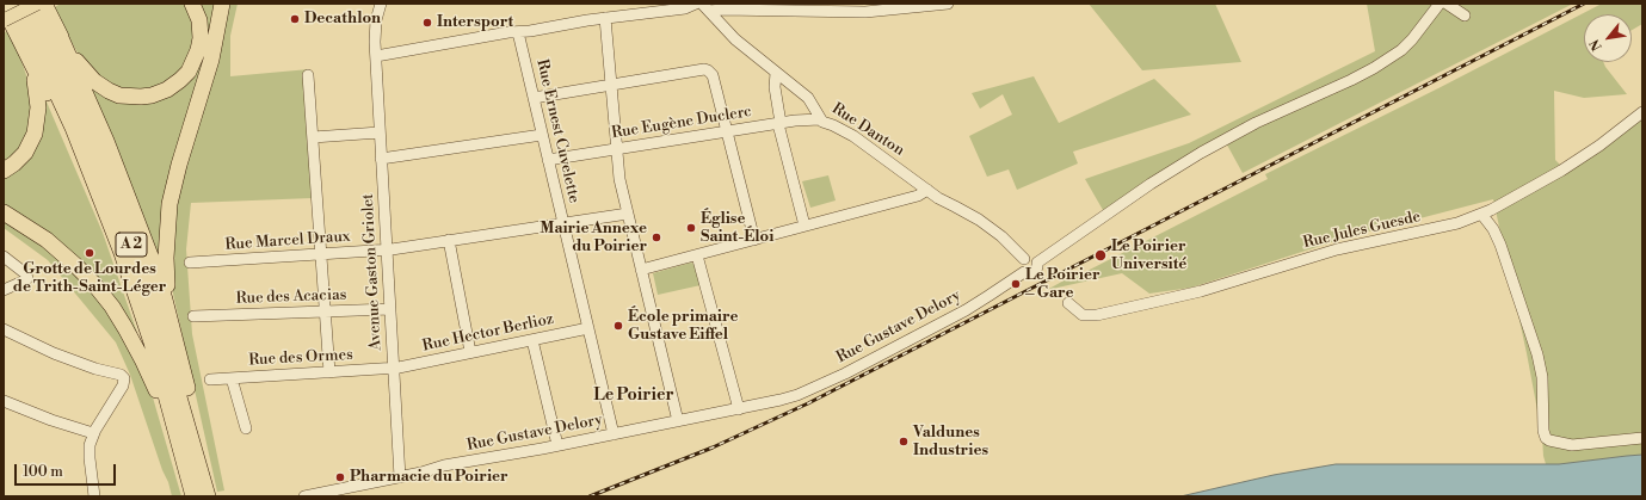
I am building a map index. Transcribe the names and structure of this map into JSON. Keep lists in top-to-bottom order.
{
  "streets": {
    "highway": ["A 2"],
    "street": [
      "Rue Eugène Duclerc",
      "Rue Danton",
      "Rue Ernest Cuvelette",
      "Rue Jules Guesde",
      "Rue Marcel Draux",
      "Avenue Gaston Griolet",
      "Rue des Acacias",
      "Rue Gustave Delory",
      "Rue Hector Berlioz",
      "Rue des Ormes"
    ]
  },
  "crossings": [
    ["Rue Eugène Duclerc", "Rue Danton"],
    ["Rue Eugène Duclerc", "Rue Ernest Cuvelette"],
    ["Rue Danton", "Rue Gustave Delory"],
    ["Rue Ernest Cuvelette", "Rue Marcel Draux"],
    ["Rue Ernest Cuvelette", "Rue Gustave Delory"],
    ["Rue Ernest Cuvelette", "Rue Hector Berlioz"],
    ["Rue Marcel Draux", "Avenue Gaston Griolet"],
    ["Avenue Gaston Griolet", "Rue des Acacias"],
    ["Avenue Gaston Griolet", "Rue Gustave Delory"],
    ["Avenue Gaston Griolet", "Rue Hector Berlioz"],
    ["Avenue Gaston Griolet", "Rue des Ormes"],
    ["Rue Hector Berlioz", "Rue des Ormes"]
  ],
  "districts": ["Le Poirier"],
  "places": [
    "Decathlon",
    "Intersport",
    "Église Saint-Éloi",
    "Mairie Annexe du Poirier",
    "Grotte de Lourdes de Trith-Saint-Léger",
    "Le Poirier Université",
    "Le Poirier – Gare",
    "École primaire Gustave Eiffel",
    "Valdunes Industries",
    "Pharmacie du Poirier"
  ],
  "scale_bar": "100 m",
  "north": "bottom left"
}
